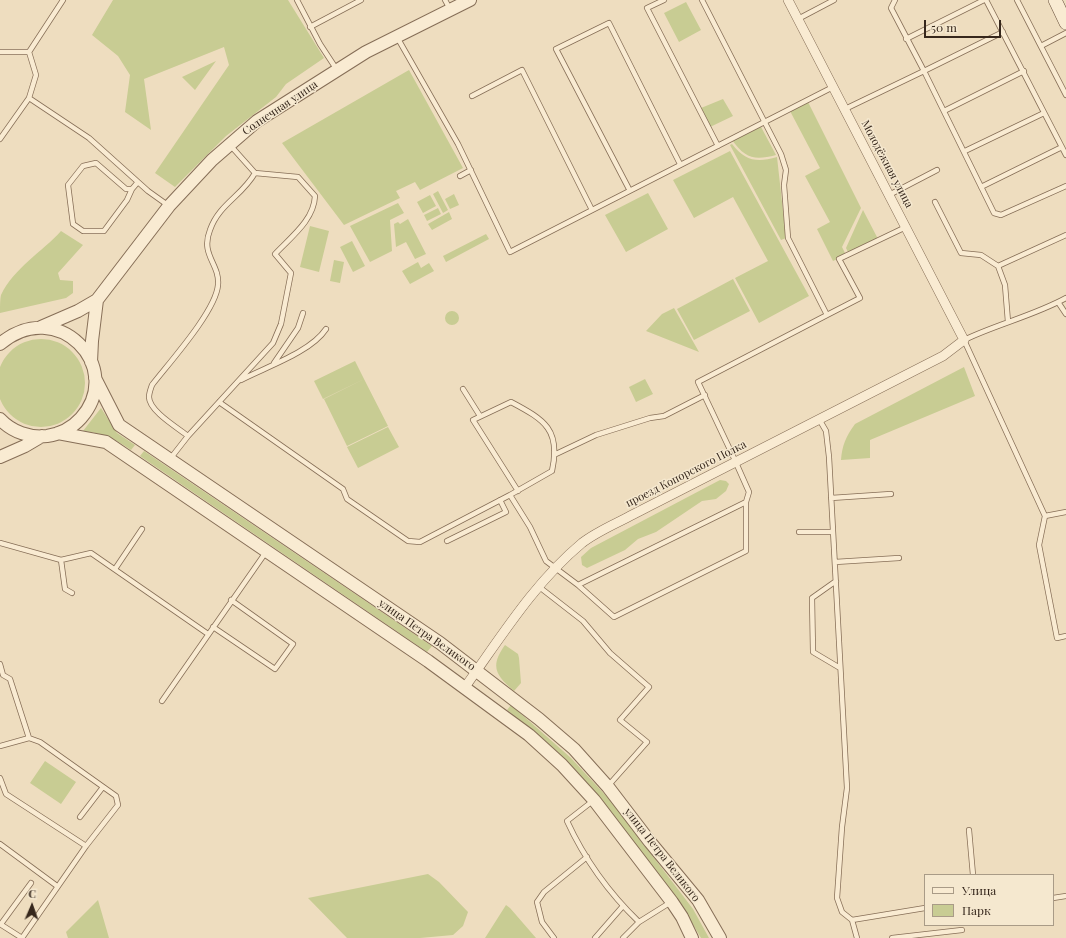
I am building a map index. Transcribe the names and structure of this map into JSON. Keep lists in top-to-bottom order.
{
  "streets": {
    "street": [
      "Солнечная улица",
      "Молодёжная улица",
      "проезд Копорского Полка",
      "улица Петра Великого"
    ]
  },
  "crossings": [
    ["Молодёжная улица", "проезд Копорского Полка"],
    ["проезд Копорского Полка", "улица Петра Великого"]
  ],
  "legend": ["Улица", "Парк"],
  "scale_bar": "50 m",
  "north": "top"
}
